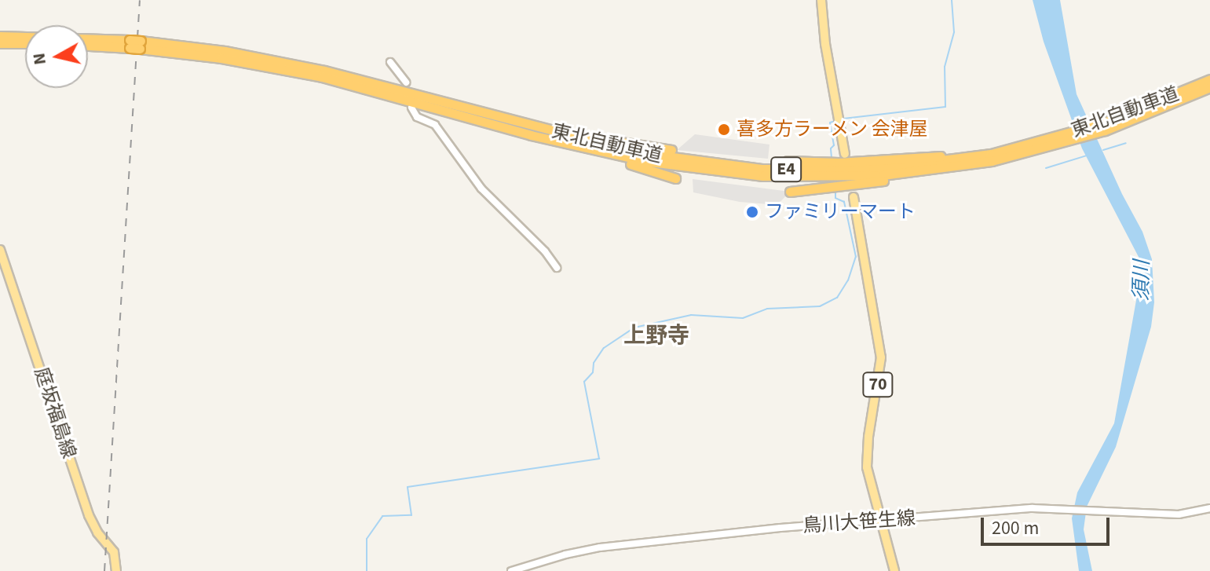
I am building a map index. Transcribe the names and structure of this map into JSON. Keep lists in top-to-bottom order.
{
  "streets": {
    "highway": ["東北自動車道", "E4"],
    "main road": ["70", "庭坂福島線"],
    "street": ["鳥川大笹生線"]
  },
  "crossings": [
    ["70", "鳥川大笹生線"]
  ],
  "districts": ["上野寺"],
  "water": ["須川"],
  "places": ["喜多方ラーメン 会津屋", "ファミリーマート"],
  "scale_bar": "200 m",
  "north": "left"
}
